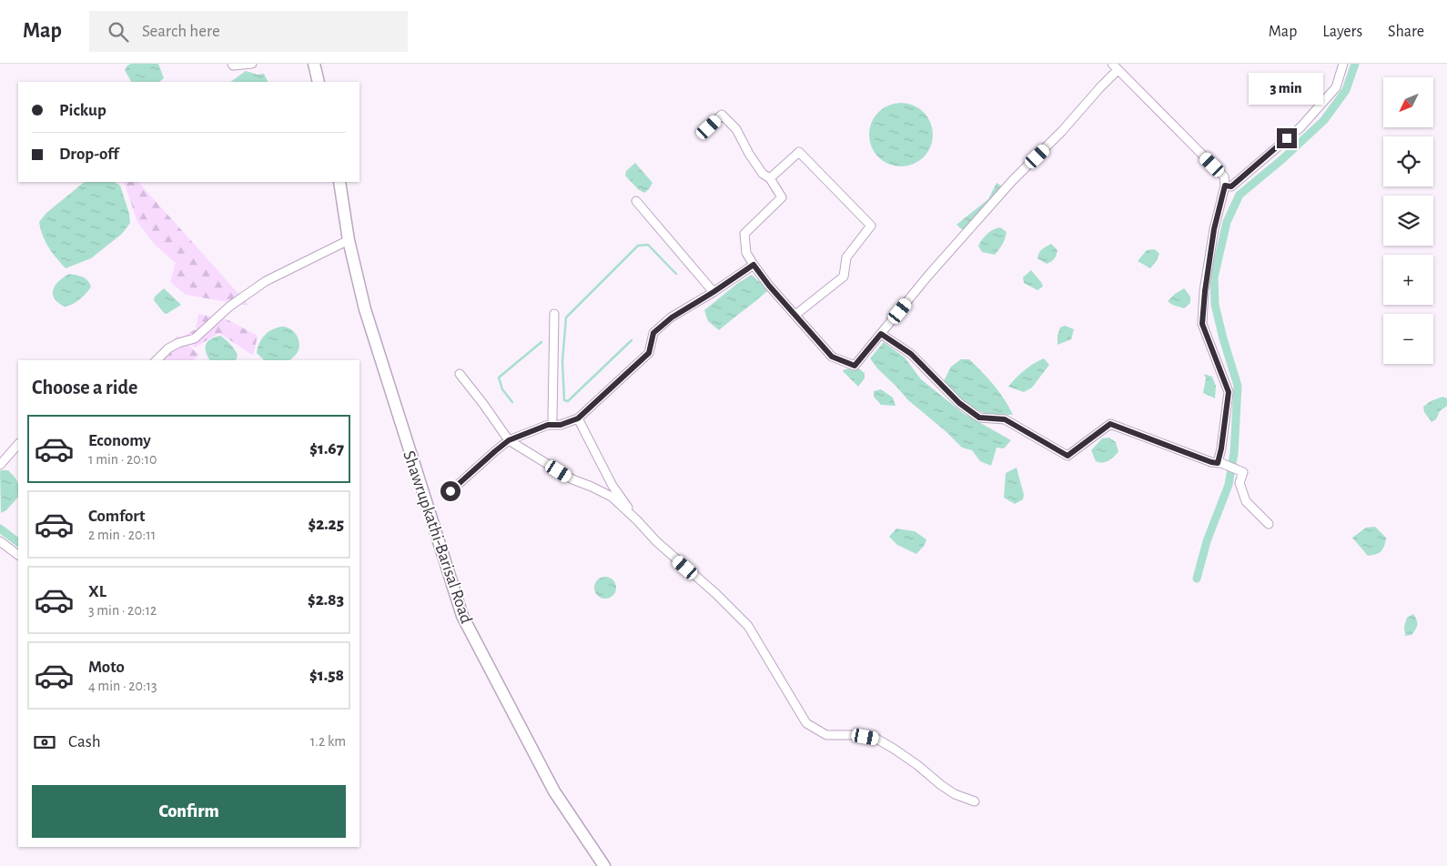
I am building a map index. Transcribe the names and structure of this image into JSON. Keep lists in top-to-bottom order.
{
  "streets": {
    "main road": ["Shawrupkathi-Barisal Road"]
  },
  "north": "bottom left",
  "page": {
    "header": "Map",
    "search": "Search here",
    "nav": ["Map", "Layers", "Share"],
    "bubble": "3 min",
    "map_buttons": ["+", "−"],
    "banner": ["Pickup", "Drop-off"],
    "heading": "Choose a ride",
    "list": [
      {
        "name": "Economy",
        "note": "1 min · 20:10",
        "value": "$1.67"
      },
      {
        "name": "Comfort",
        "note": "2 min · 20:11",
        "value": "$2.25"
      },
      {
        "name": "XL",
        "note": "3 min · 20:12",
        "value": "$2.83"
      },
      {
        "name": "Moto",
        "note": "4 min · 20:13",
        "value": "$1.58"
      }
    ],
    "pay": ["Cash", "1.2 km"],
    "buttons": "Confirm"
  }
}
